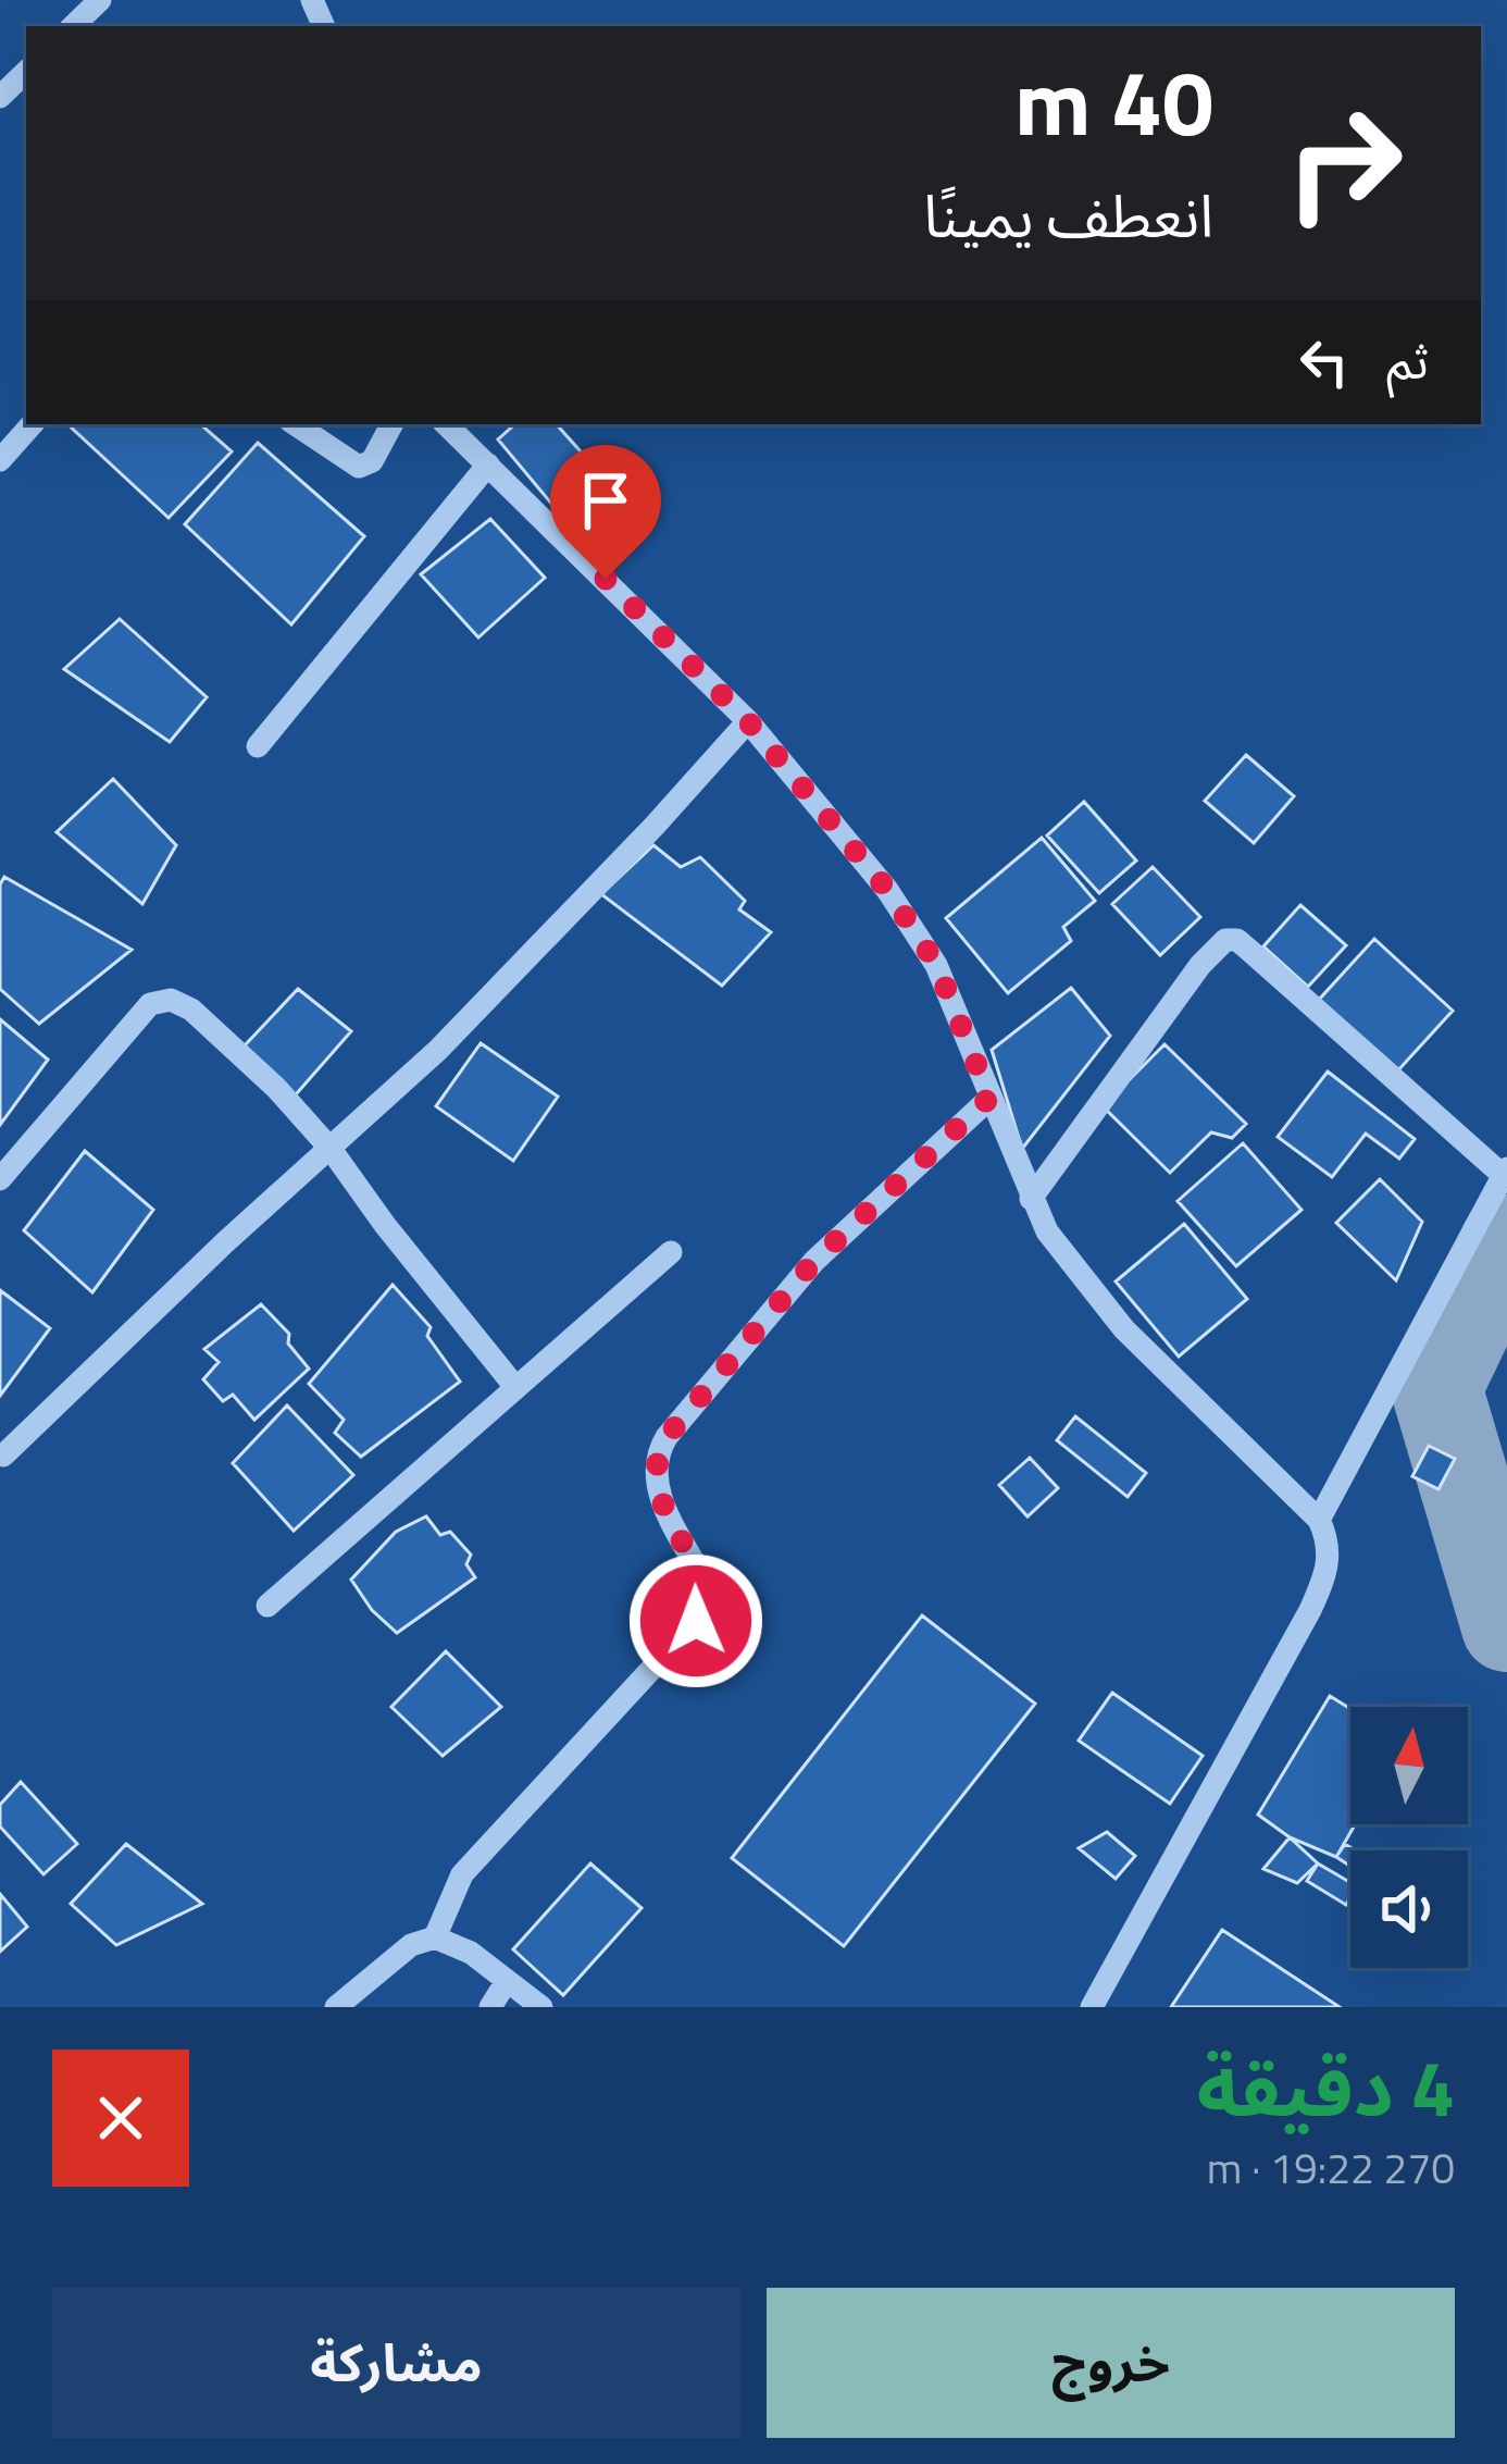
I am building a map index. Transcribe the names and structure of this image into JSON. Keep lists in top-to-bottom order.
{
  "north": "top",
  "page": {
    "turn": ["40 m", "انعطف يمينًا"],
    "then": "ثم",
    "heading": ["4 دقيقة", "270 m · 19:22"],
    "buttons": ["خروج", "مشاركة"]
  }
}
